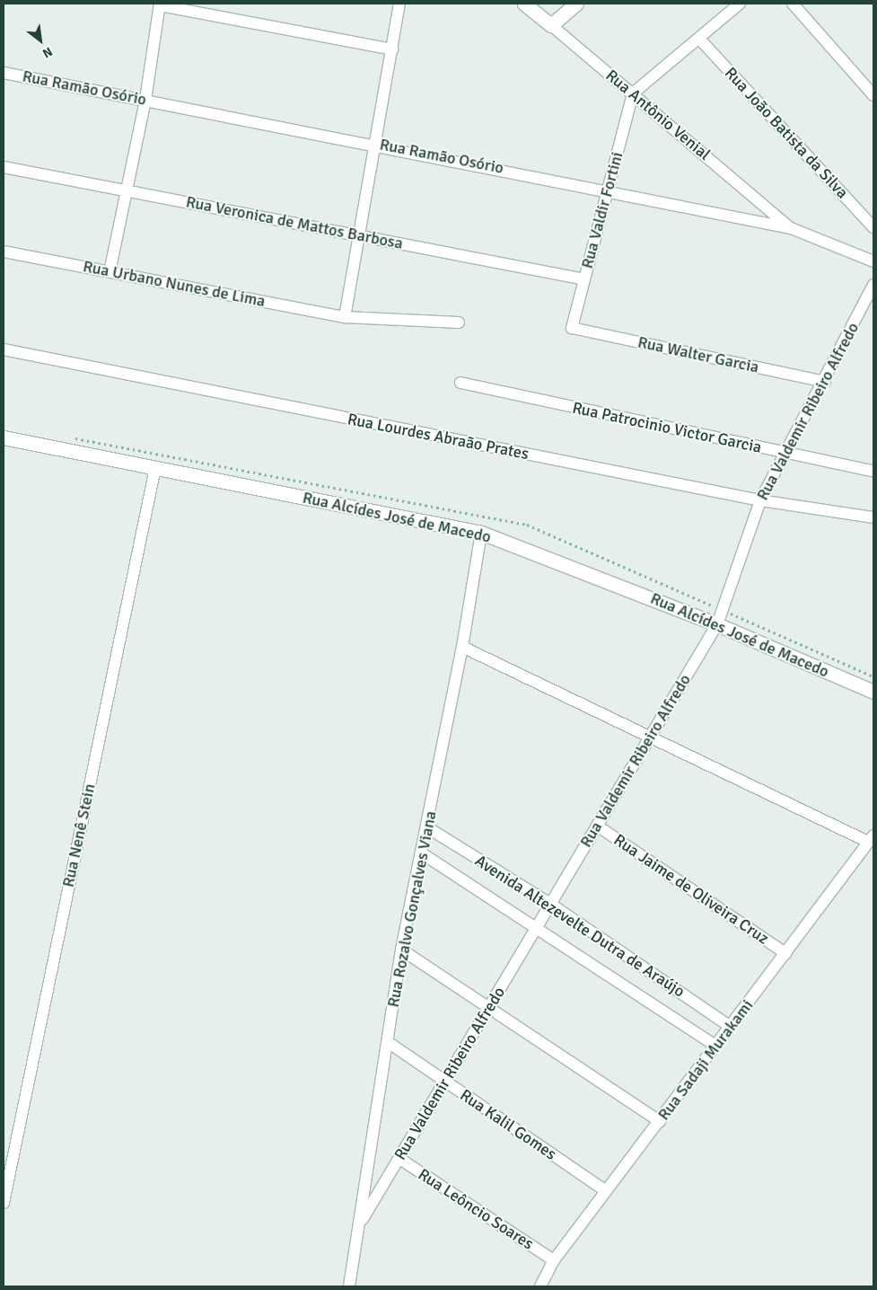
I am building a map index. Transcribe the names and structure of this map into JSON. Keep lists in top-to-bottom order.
{
  "streets": {
    "street": [
      "Rua Ramão Osório",
      "Rua Antônio Venial",
      "Rua João Batista da Silva",
      "Rua Valdir Fortini",
      "Rua Veronica de Mattos Barbosa",
      "Rua Urbano Nunes de Lima",
      "Rua Walter Garcia",
      "Rua Valdemir Ribeiro Alfredo",
      "Rua Patrocinio Victor Garcia",
      "Rua Lourdes Abraão Prates",
      "Rua Alcídes José de Macedo",
      "Rua Nenê Stein",
      "Rua Jaime de Oliveira Cruz",
      "Rua Rozalvo Gonçalves Viana",
      "Avenida Altezevelte Dutra de Araújo",
      "Rua Sadaji Murakami",
      "Rua Kalil Gomes",
      "Rua Leôncio Soares"
    ]
  },
  "crossings": [
    ["Rua Ramão Osório", "Rua Antônio Venial"],
    ["Rua Ramão Osório", "Rua Valdir Fortini"],
    ["Rua Antônio Venial", "Rua Valdir Fortini"],
    ["Rua Valdir Fortini", "Rua Veronica de Mattos Barbosa"],
    ["Rua Valdir Fortini", "Rua Walter Garcia"],
    ["Rua Walter Garcia", "Rua Valdemir Ribeiro Alfredo"],
    ["Rua Valdemir Ribeiro Alfredo", "Rua Patrocinio Victor Garcia"],
    ["Rua Valdemir Ribeiro Alfredo", "Rua Lourdes Abraão Prates"],
    ["Rua Valdemir Ribeiro Alfredo", "Rua Alcídes José de Macedo"],
    ["Rua Valdemir Ribeiro Alfredo", "Rua Jaime de Oliveira Cruz"],
    ["Rua Valdemir Ribeiro Alfredo", "Rua Rozalvo Gonçalves Viana"],
    ["Rua Valdemir Ribeiro Alfredo", "Avenida Altezevelte Dutra de Araújo"],
    ["Rua Valdemir Ribeiro Alfredo", "Rua Kalil Gomes"],
    ["Rua Valdemir Ribeiro Alfredo", "Rua Leôncio Soares"],
    ["Rua Alcídes José de Macedo", "Rua Nenê Stein"],
    ["Rua Alcídes José de Macedo", "Rua Rozalvo Gonçalves Viana"],
    ["Rua Jaime de Oliveira Cruz", "Rua Sadaji Murakami"],
    ["Rua Rozalvo Gonçalves Viana", "Avenida Altezevelte Dutra de Araújo"],
    ["Rua Rozalvo Gonçalves Viana", "Rua Kalil Gomes"],
    ["Avenida Altezevelte Dutra de Araújo", "Rua Sadaji Murakami"],
    ["Rua Sadaji Murakami", "Rua Kalil Gomes"],
    ["Rua Sadaji Murakami", "Rua Leôncio Soares"]
  ],
  "north": "bottom right"
}
